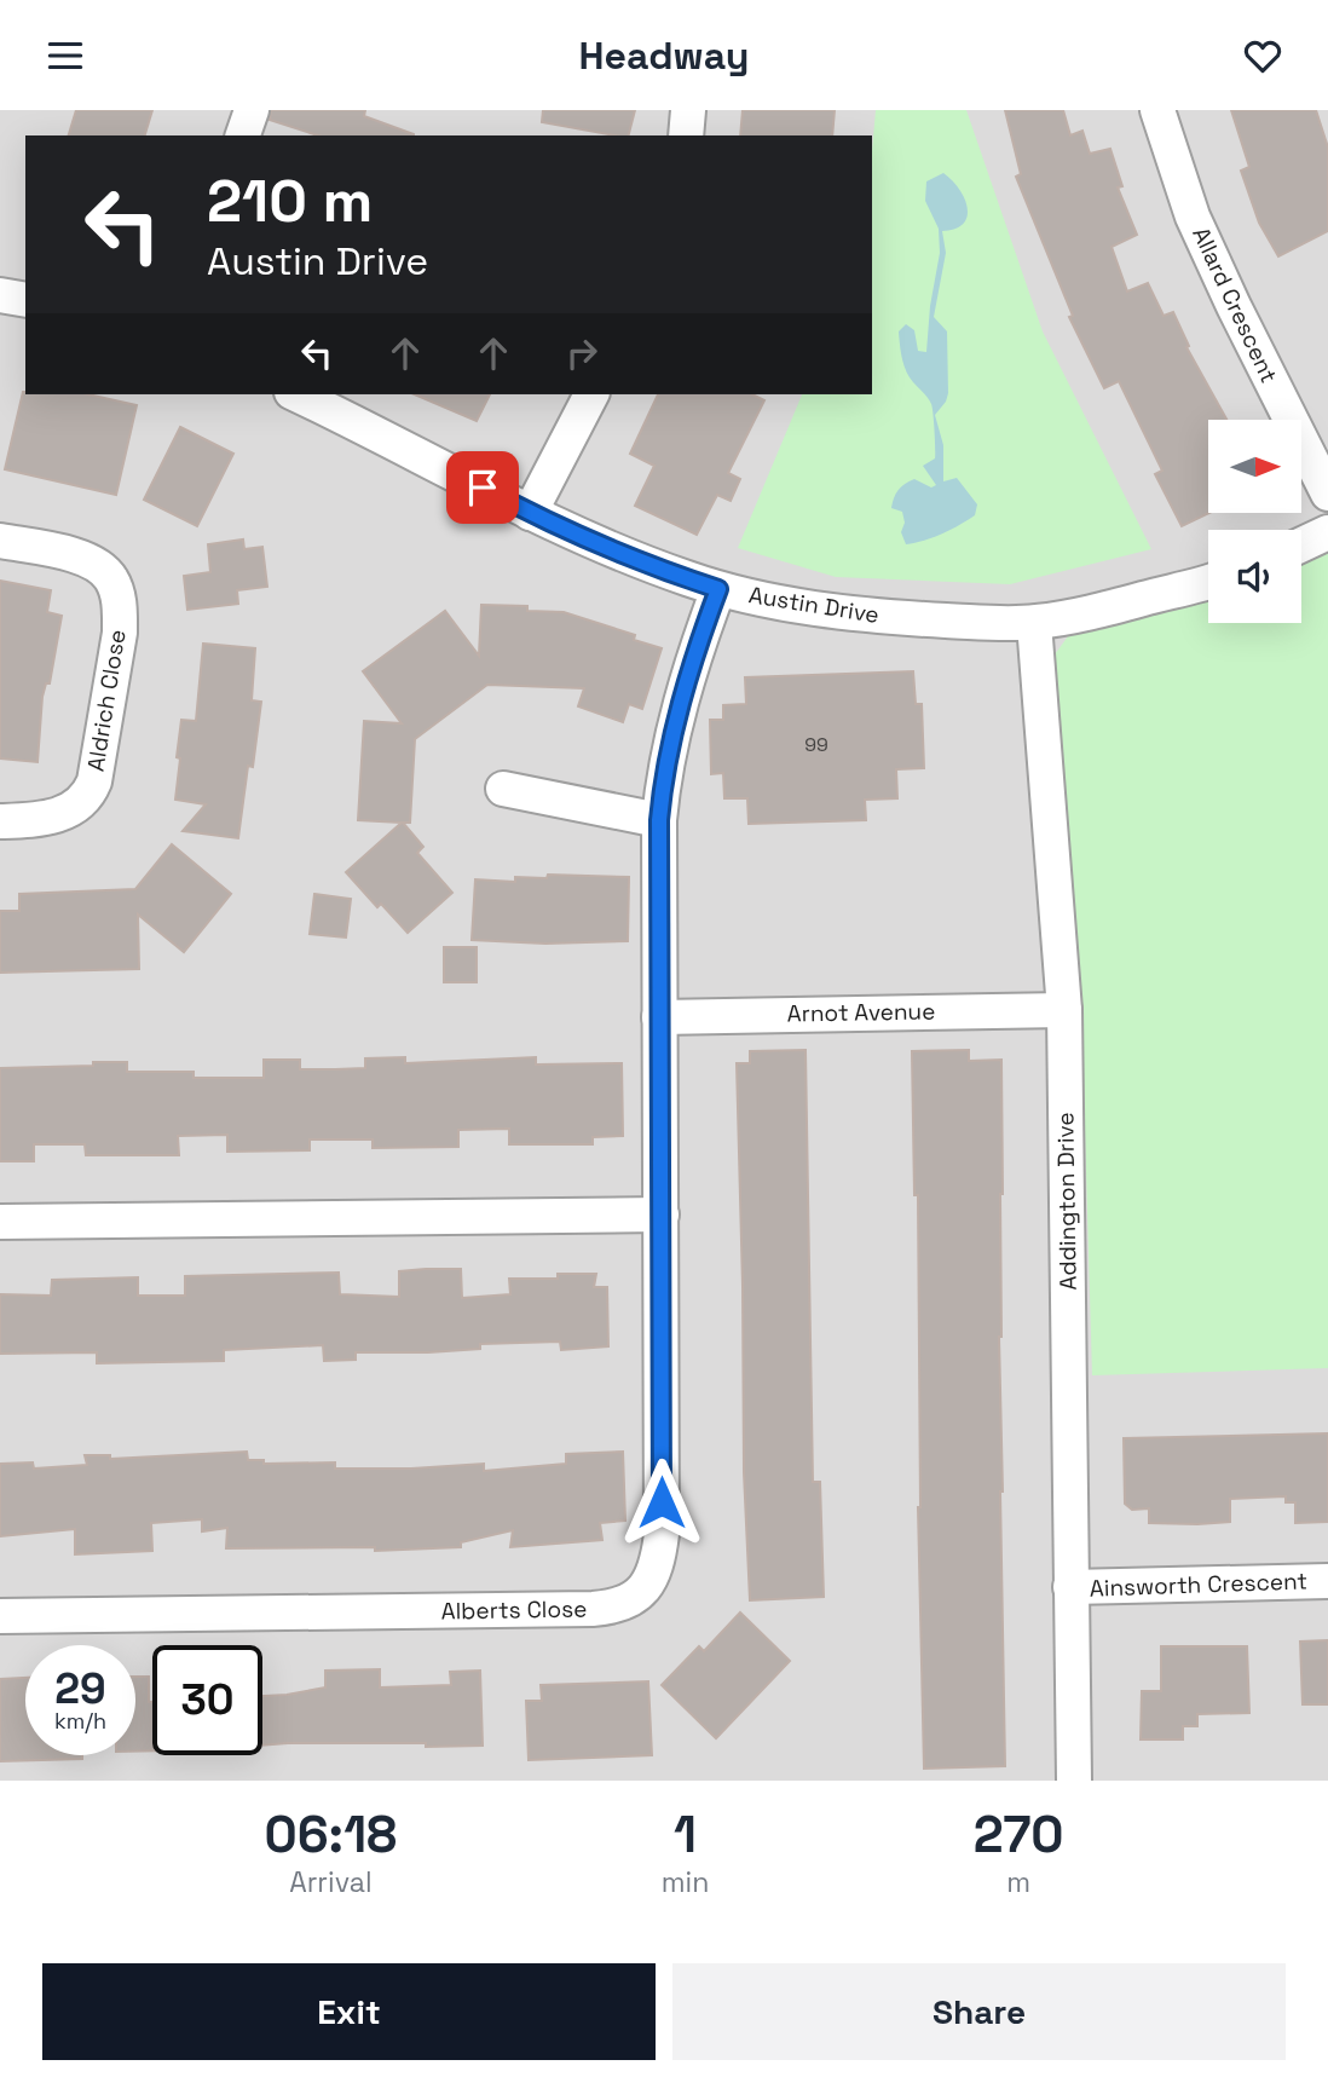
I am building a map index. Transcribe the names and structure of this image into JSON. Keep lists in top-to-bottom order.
{
  "streets": {
    "street": [
      "Allard Crescent",
      "Austin Drive",
      "Aldrich Close",
      "Arnot Avenue",
      "Addington Drive",
      "Ainsworth Crescent",
      "Alberts Close"
    ]
  },
  "crossings": [
    ["Austin Drive", "Addington Drive"],
    ["Austin Drive", "Alberts Close"],
    ["Arnot Avenue", "Addington Drive"],
    ["Arnot Avenue", "Alberts Close"],
    ["Addington Drive", "Ainsworth Crescent"]
  ],
  "house_numbers": ["99"],
  "north": "right",
  "page": {
    "header": "Headway",
    "turn": ["210 m", "Austin Drive"],
    "speed": "29 km/h",
    "limit": "30",
    "eta": [
      "06:18",
      "Arrival",
      "1",
      "min",
      "270",
      "m"
    ],
    "buttons": ["Exit", "Share"]
  }
}
